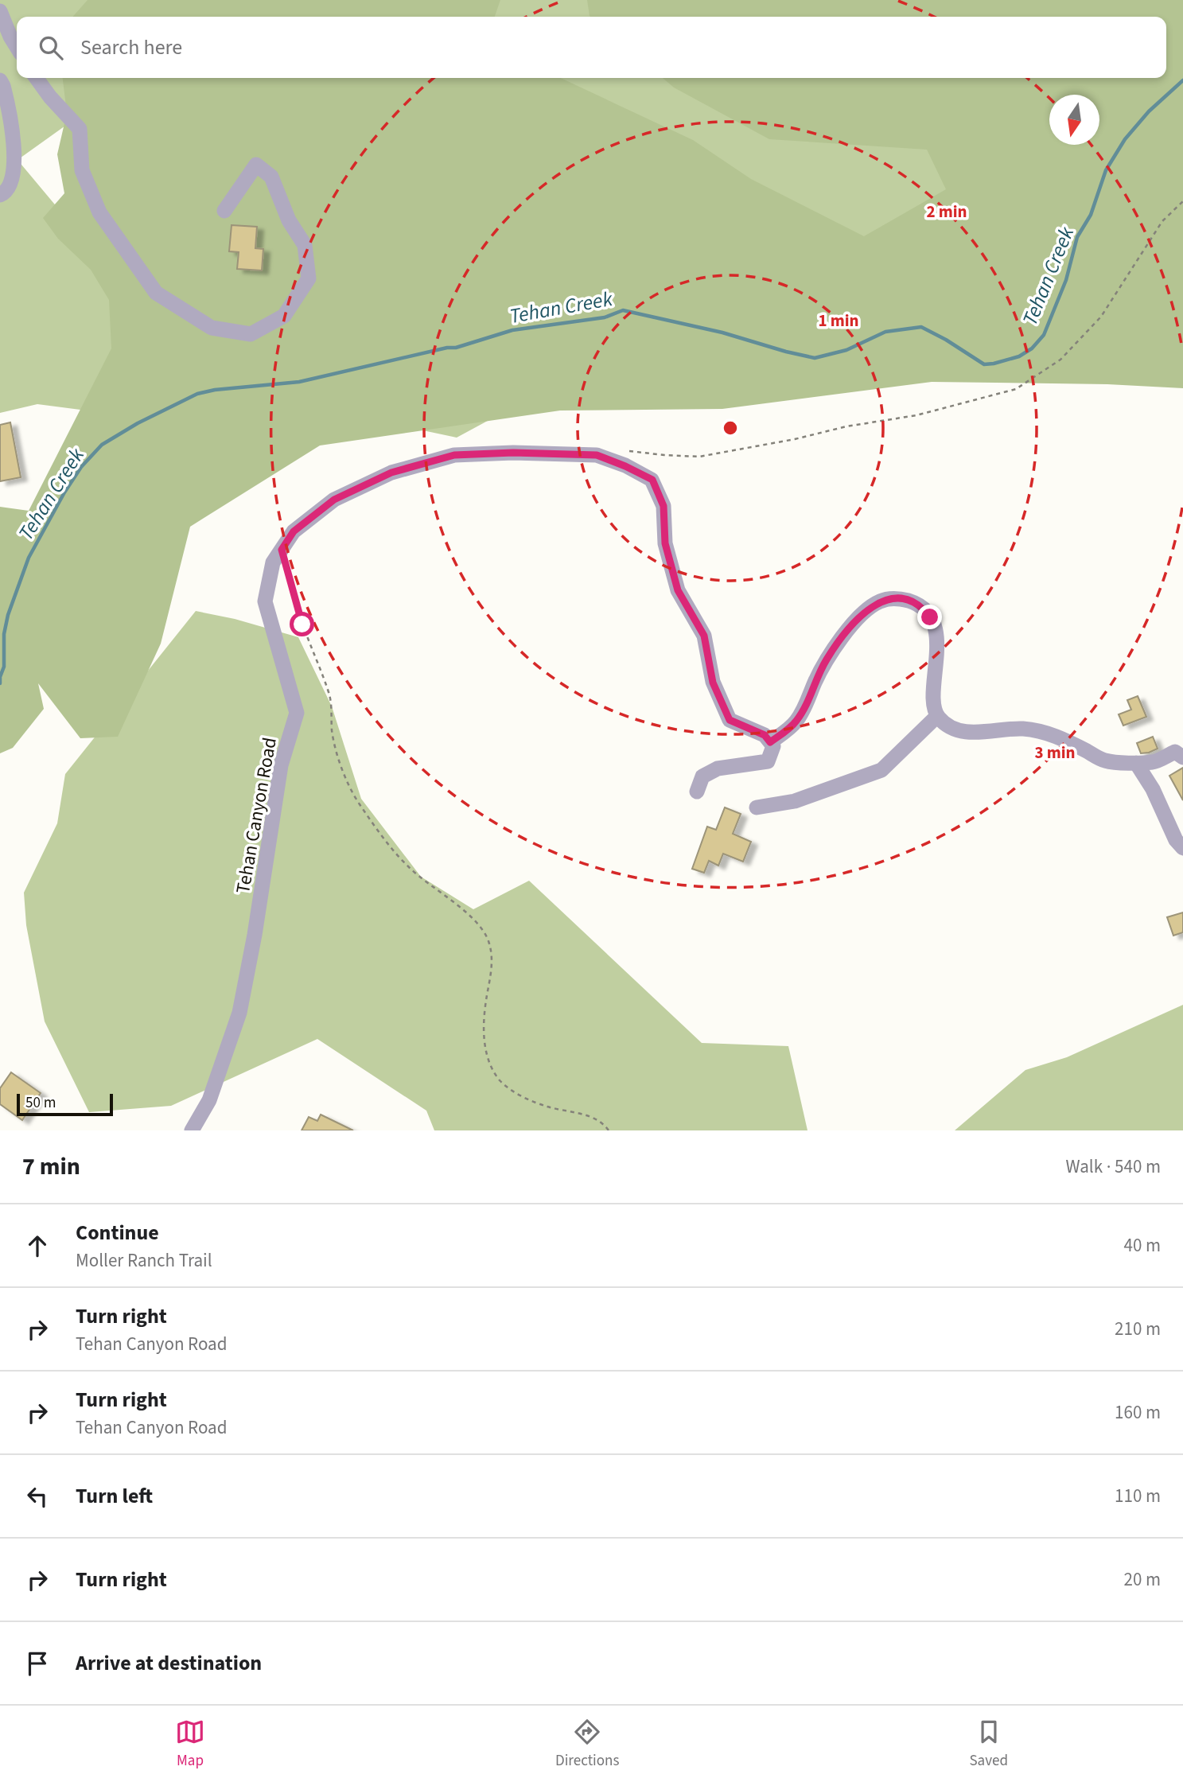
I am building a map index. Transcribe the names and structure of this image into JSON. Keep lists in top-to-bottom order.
{
  "streets": {
    "lane": ["Tehan Canyon Road"]
  },
  "water": ["Tehan Creek"],
  "scale_bar": "50 m",
  "north": "bottom",
  "page": {
    "search": "Search here",
    "scale": "50 m",
    "heading": ["7 min", "Walk · 540 m"],
    "list": [
      ["Continue", "Moller Ranch Trail", "40 m"],
      ["Turn right", "Tehan Canyon Road", "210 m"],
      ["Turn right", "Tehan Canyon Road", "160 m"],
      ["Turn left", "110 m"],
      ["Turn right", "20 m"],
      "Arrive at destination"
    ],
    "nav": ["Map", "Directions", "Saved"]
  },
  "rings": ["2 min", "1 min", "3 min"]
}
